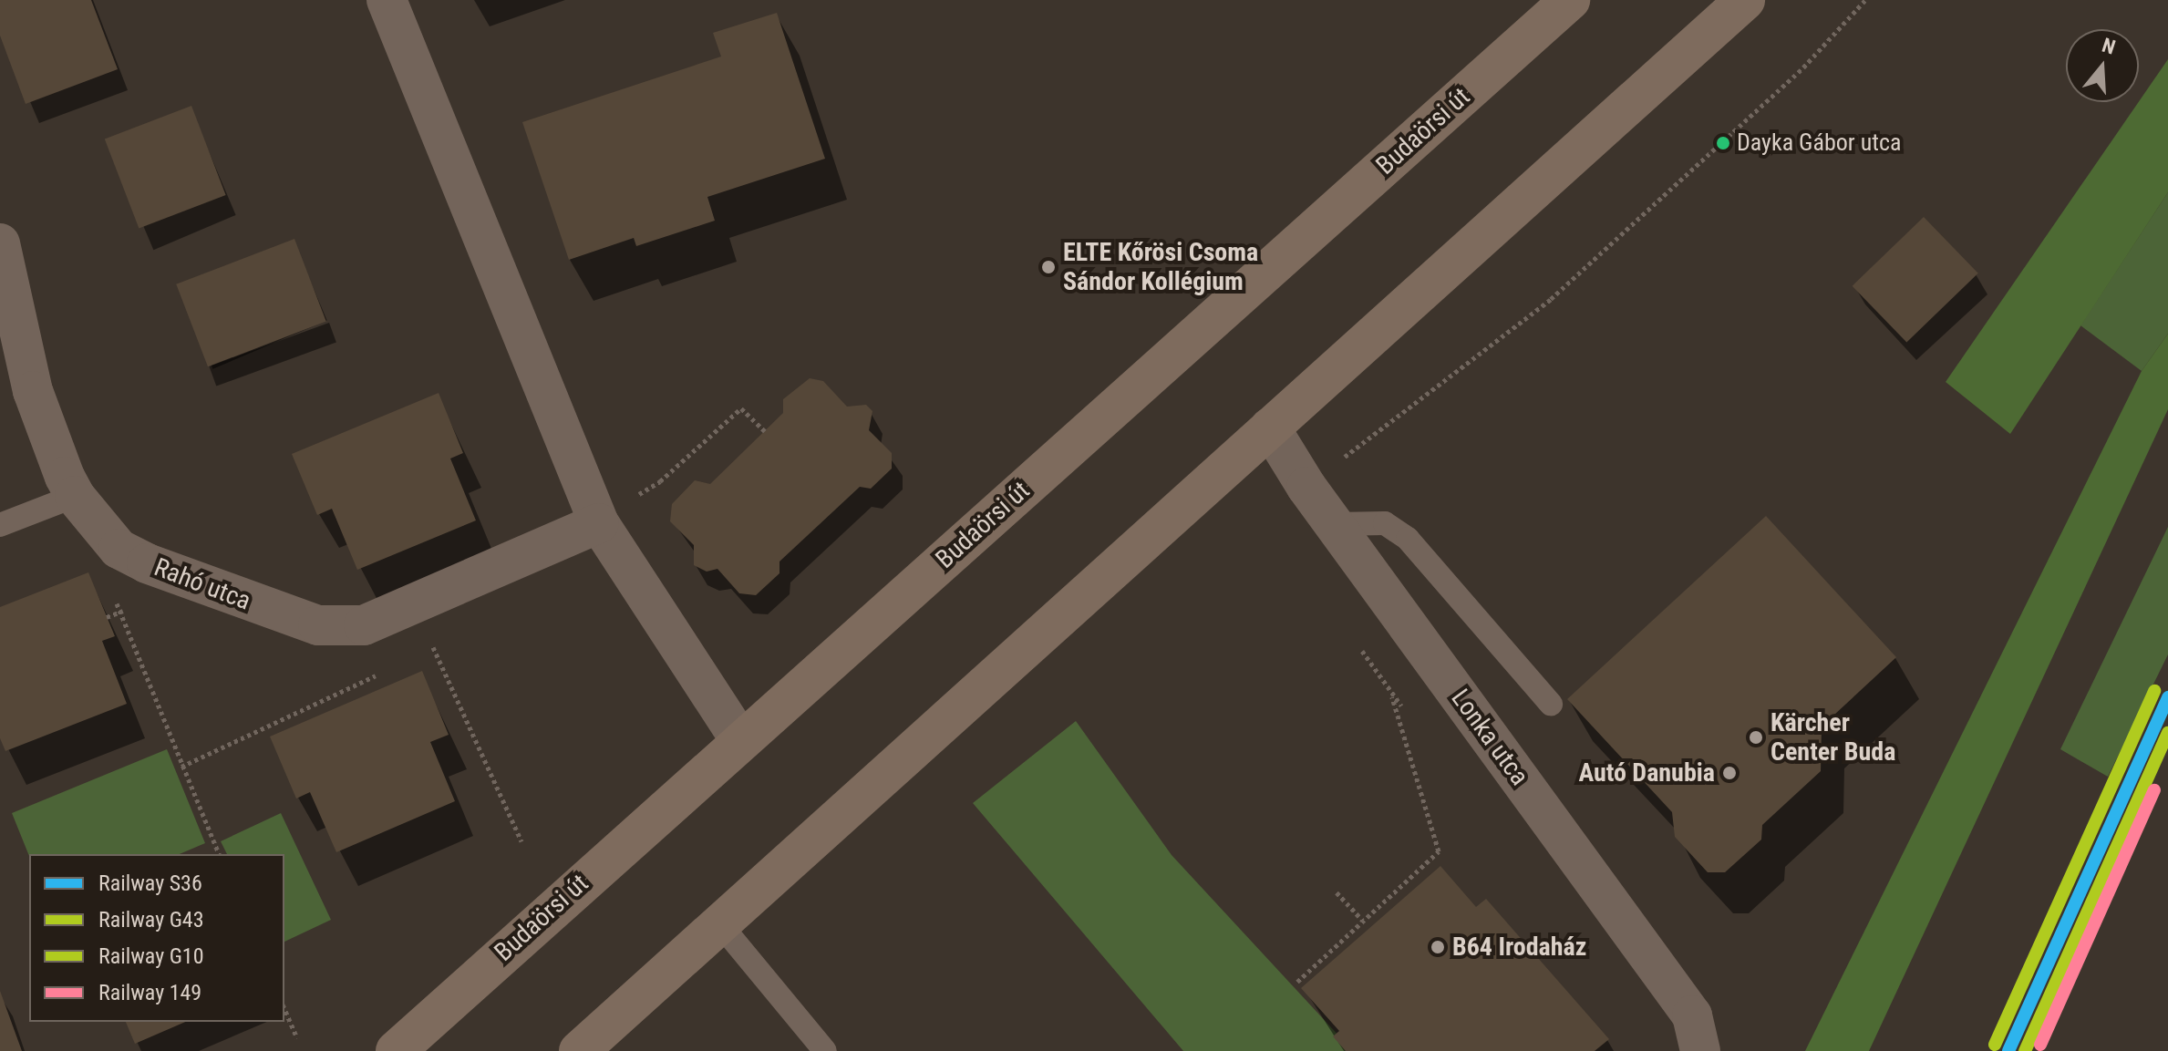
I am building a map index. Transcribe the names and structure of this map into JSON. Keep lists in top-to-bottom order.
{
  "streets": {
    "main road": ["Budaörsi út"],
    "street": ["Rahó utca", "Lonka utca"]
  },
  "places": [
    "Dayka Gábor utca",
    "ELTE Kőrösi Csoma Sándor Kollégium",
    "Kärcher Center Buda",
    "Autó Danubia",
    "B64 Irodaház"
  ],
  "lines": [
    "rail line G10",
    "rail line S36",
    "rail line G43",
    "rail line 149"
  ],
  "legend": [
    "Railway S36",
    "Railway G43",
    "Railway G10",
    "Railway 149"
  ],
  "north": "top"
}
